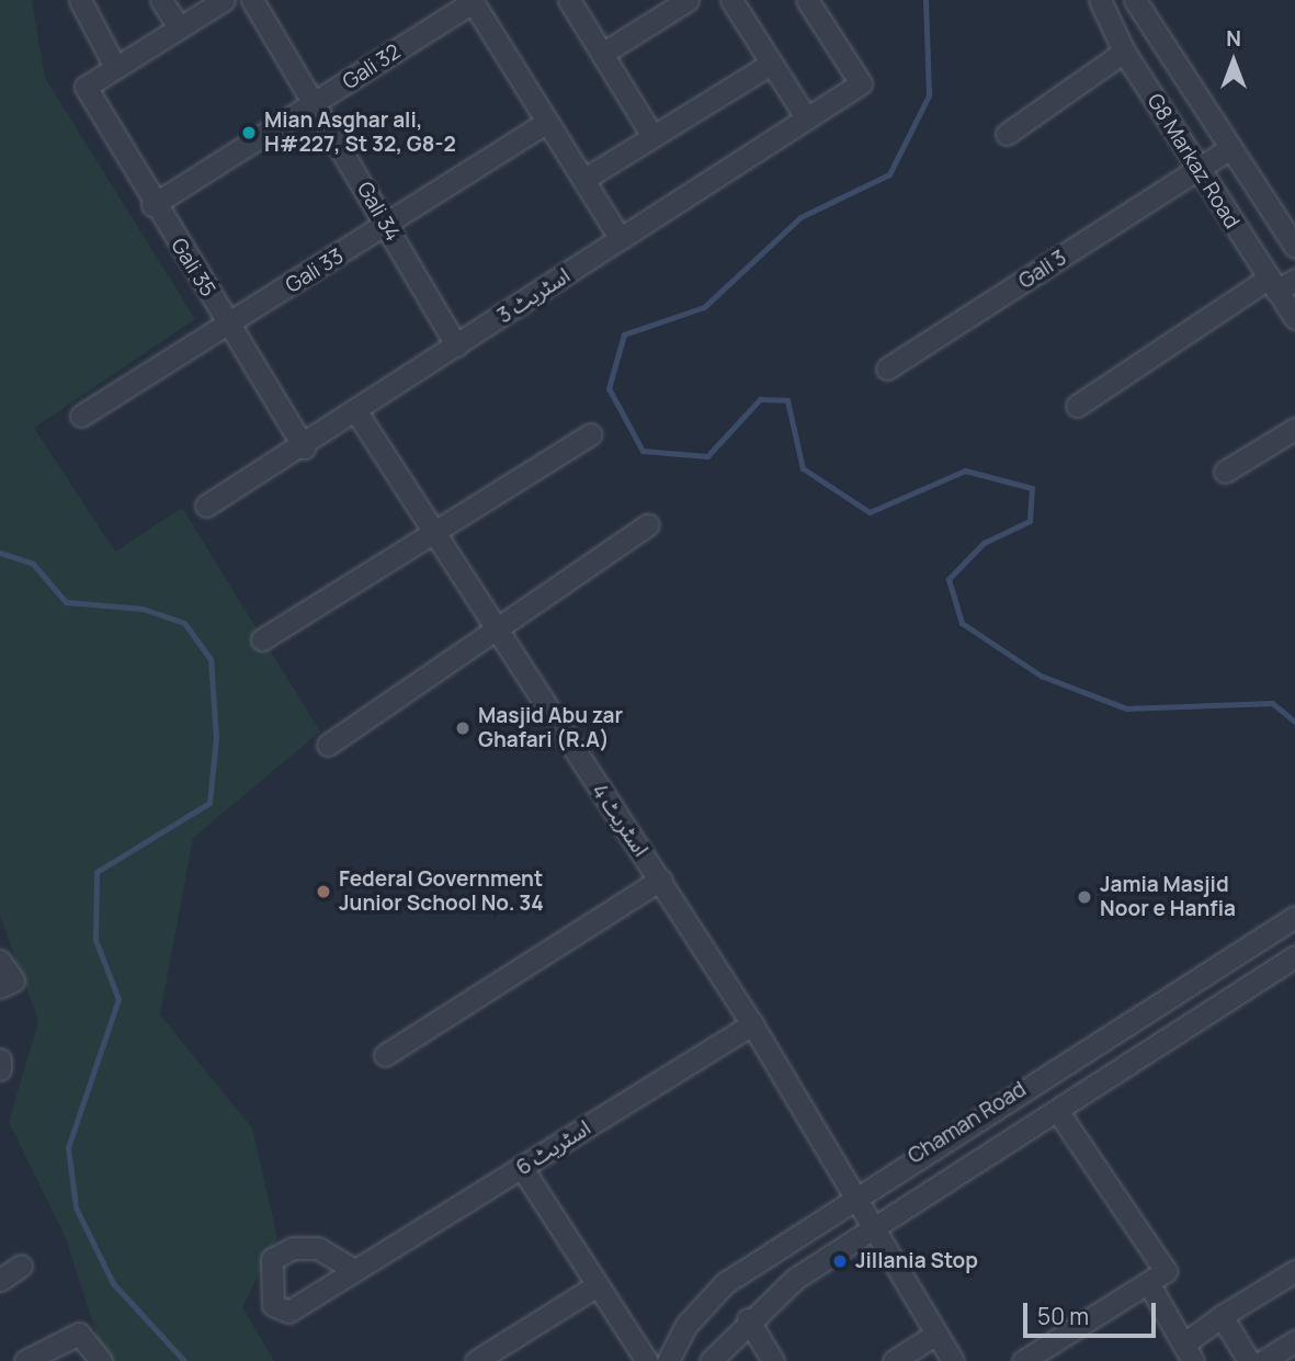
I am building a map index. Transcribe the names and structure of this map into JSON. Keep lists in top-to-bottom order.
{
  "streets": {
    "street": [
      "Gali 32",
      "G8 Markaz Road",
      "Gali 34",
      "Gali 35",
      "Gali 3",
      "Gali 33",
      "اسٹریٹ 3",
      "اسٹریٹ 4",
      "Chaman Road",
      "اسٹریٹ 6"
    ]
  },
  "crossings": [
    ["Gali 32", "Gali 34"],
    ["Gali 32", "Gali 35"],
    ["G8 Markaz Road", "Gali 3"],
    ["Gali 34", "Gali 33"],
    ["Gali 34", "اسٹریٹ 3"],
    ["Gali 35", "Gali 33"],
    ["Gali 35", "اسٹریٹ 3"],
    ["اسٹریٹ 3", "اسٹریٹ 4"],
    ["اسٹریٹ 4", "Chaman Road"],
    ["اسٹریٹ 4", "اسٹریٹ 6"]
  ],
  "places": [
    "Mian Asghar ali, H#227, St 32, G8-2",
    "Masjid Abu zar Ghafari (R.A)",
    "Federal Government Junior School No. 34",
    "Jamia Masjid Noor e Hanfia",
    "Jillania Stop"
  ],
  "scale_bar": "50 m",
  "north": "top"
}
